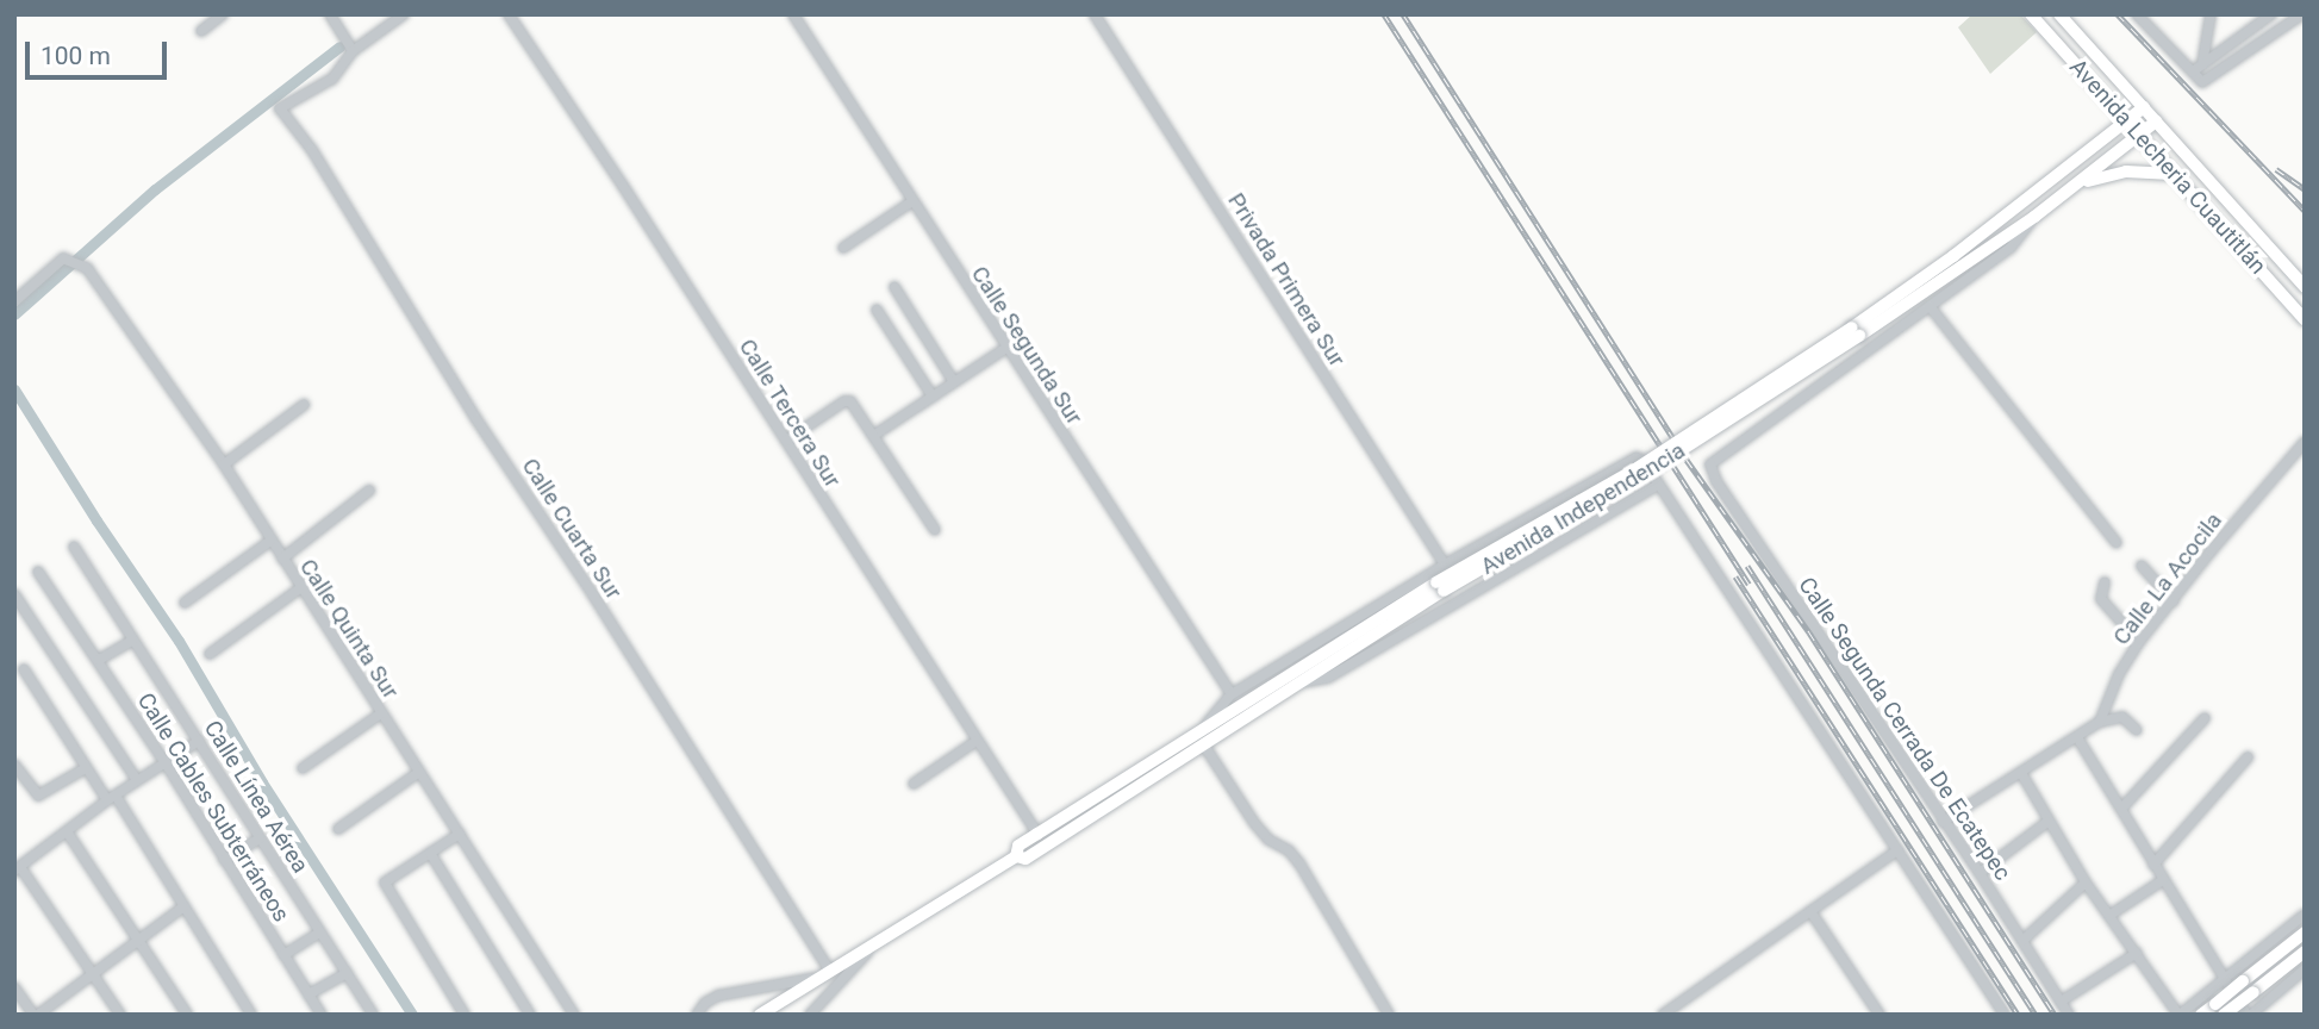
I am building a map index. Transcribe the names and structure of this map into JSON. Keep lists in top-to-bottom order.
{
  "streets": {
    "main road": ["Avenida Lecheria Cuautitlán", "Avenida Independencia"],
    "street": [
      "Privada Primera Sur",
      "Calle Segunda Sur",
      "Calle Tercera Sur",
      "Calle Cuarta Sur",
      "Calle La Acocila",
      "Calle Quinta Sur",
      "Calle Segunda Cerrada De Ecatepec",
      "Calle Línea Aérea",
      "Calle Cables Subterráneos"
    ]
  },
  "crossings": [
    ["Avenida Lecheria Cuautitlán", "Avenida Independencia"],
    ["Calle Tercera Sur", "Avenida Independencia"],
    ["Avenida Independencia", "Calle Cuarta Sur"]
  ],
  "scale_bar": "100 m"
}
